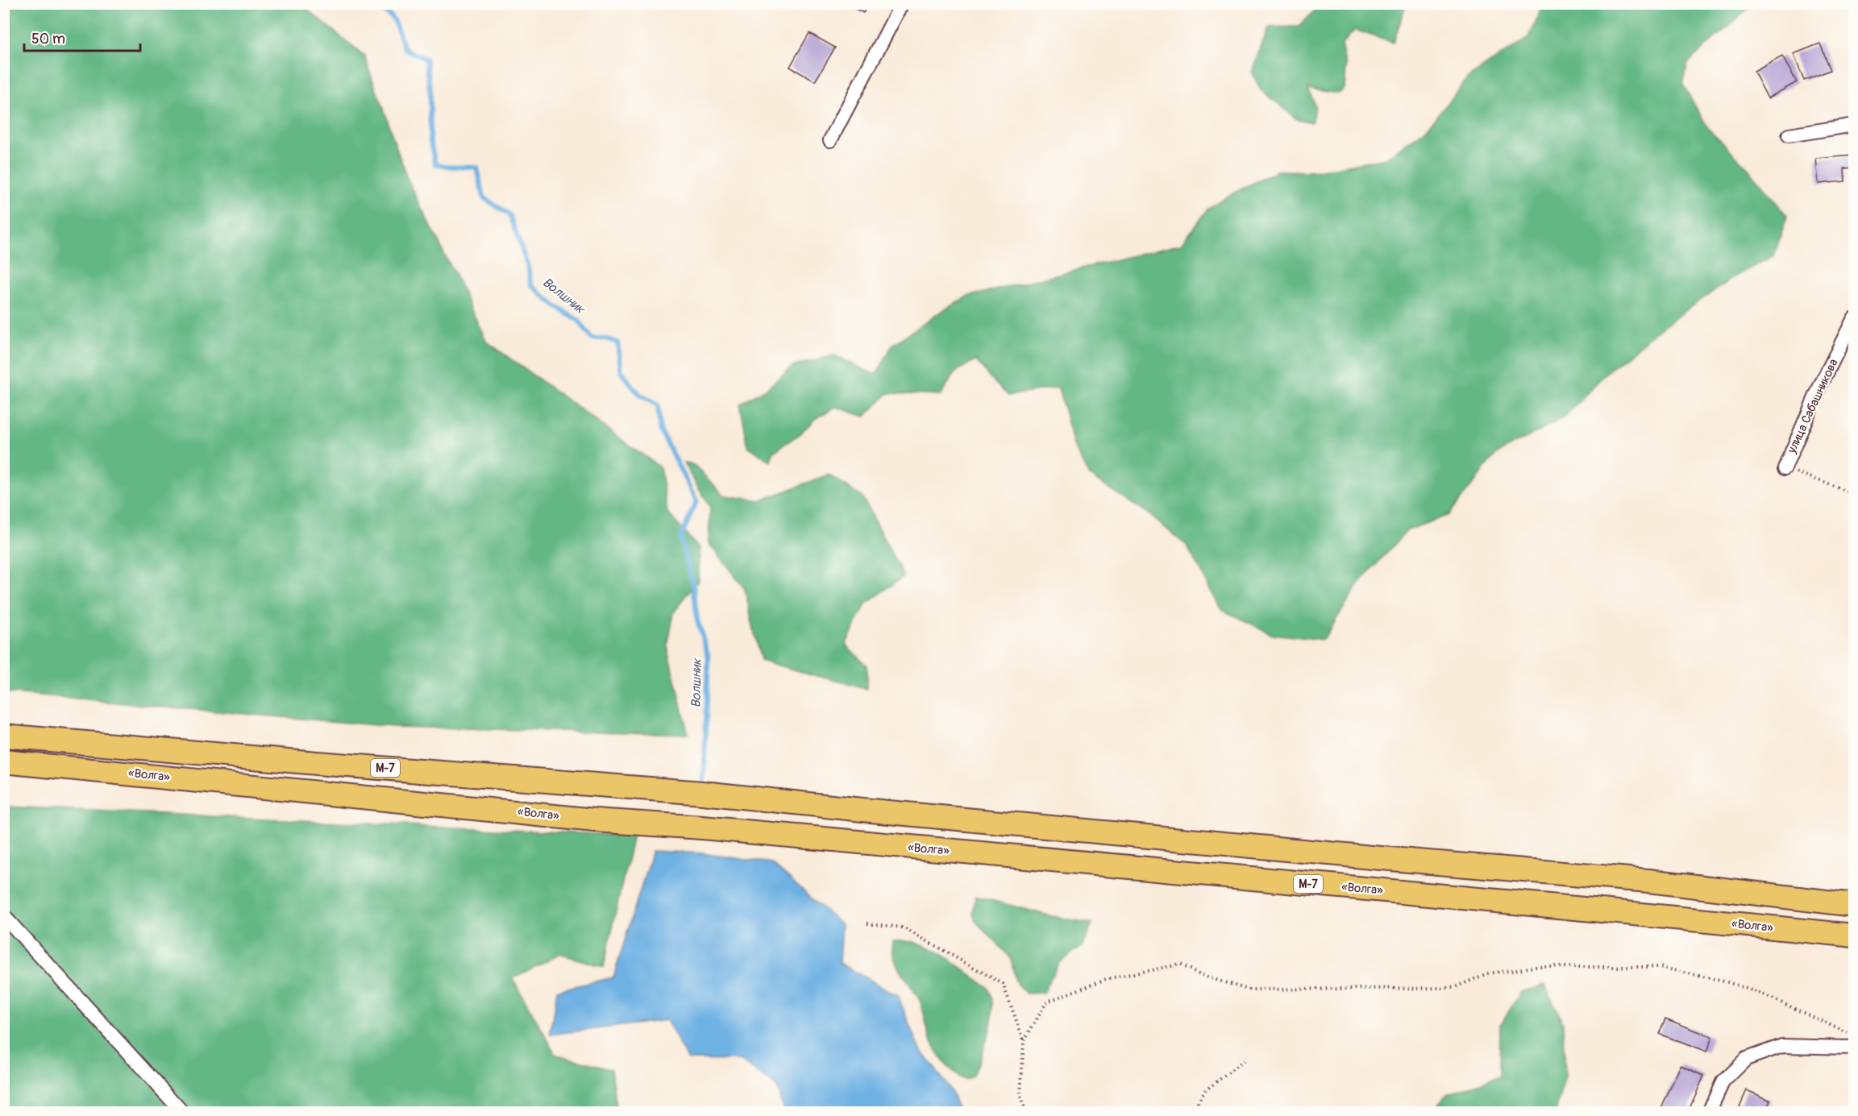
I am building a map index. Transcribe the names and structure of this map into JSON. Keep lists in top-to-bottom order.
{
  "streets": {
    "highway": ["М-7", "«Волга»"],
    "street": ["улица Сабашникова"]
  },
  "water": ["Волшник"],
  "scale_bar": "50 m"
}
